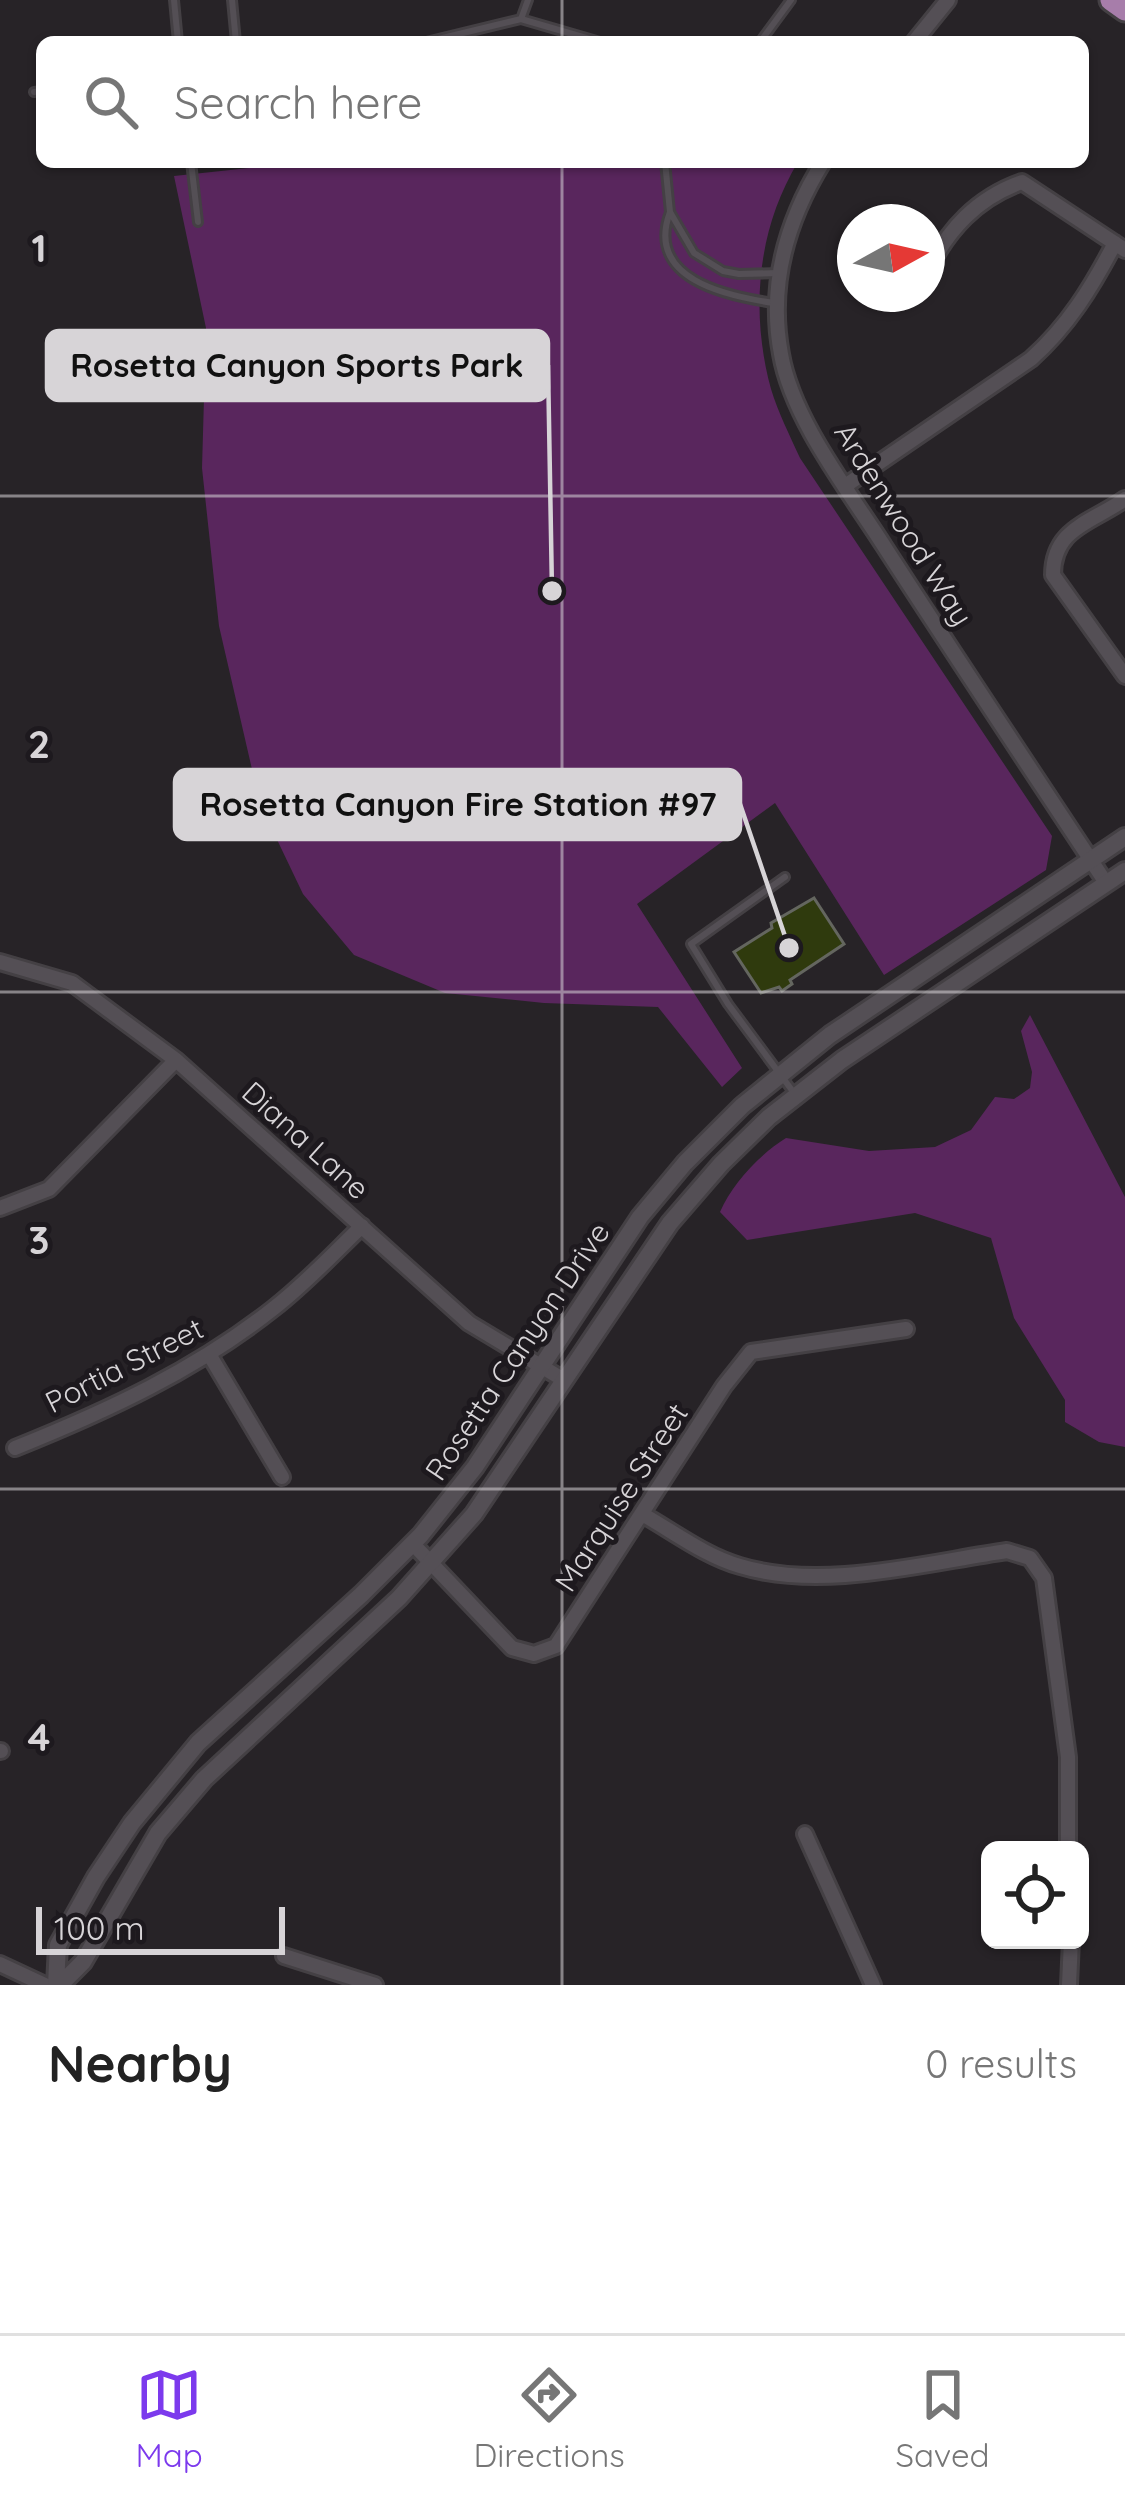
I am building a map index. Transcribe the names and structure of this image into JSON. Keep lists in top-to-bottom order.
{
  "streets": {
    "street": [
      "Ardenwood Way",
      "Diana Lane",
      "Rosetta Canyon Drive",
      "Portia Street",
      "Marquise Street"
    ]
  },
  "crossings": [
    ["Ardenwood Way", "Rosetta Canyon Drive"],
    ["Diana Lane", "Rosetta Canyon Drive"],
    ["Diana Lane", "Portia Street"],
    ["Rosetta Canyon Drive", "Marquise Street"]
  ],
  "places": ["Rosetta Canyon Sports Park", "Rosetta Canyon Fire Station #97"],
  "scale_bar": "100 m",
  "north": "right",
  "page": {
    "search": "Search here",
    "scale": "100 m",
    "heading": ["Nearby", "0 results"],
    "nav": ["Map", "Directions", "Saved"]
  },
  "grid": {
    "rows": [
      "1",
      "2",
      "3",
      "4"
    ]
  }
}
